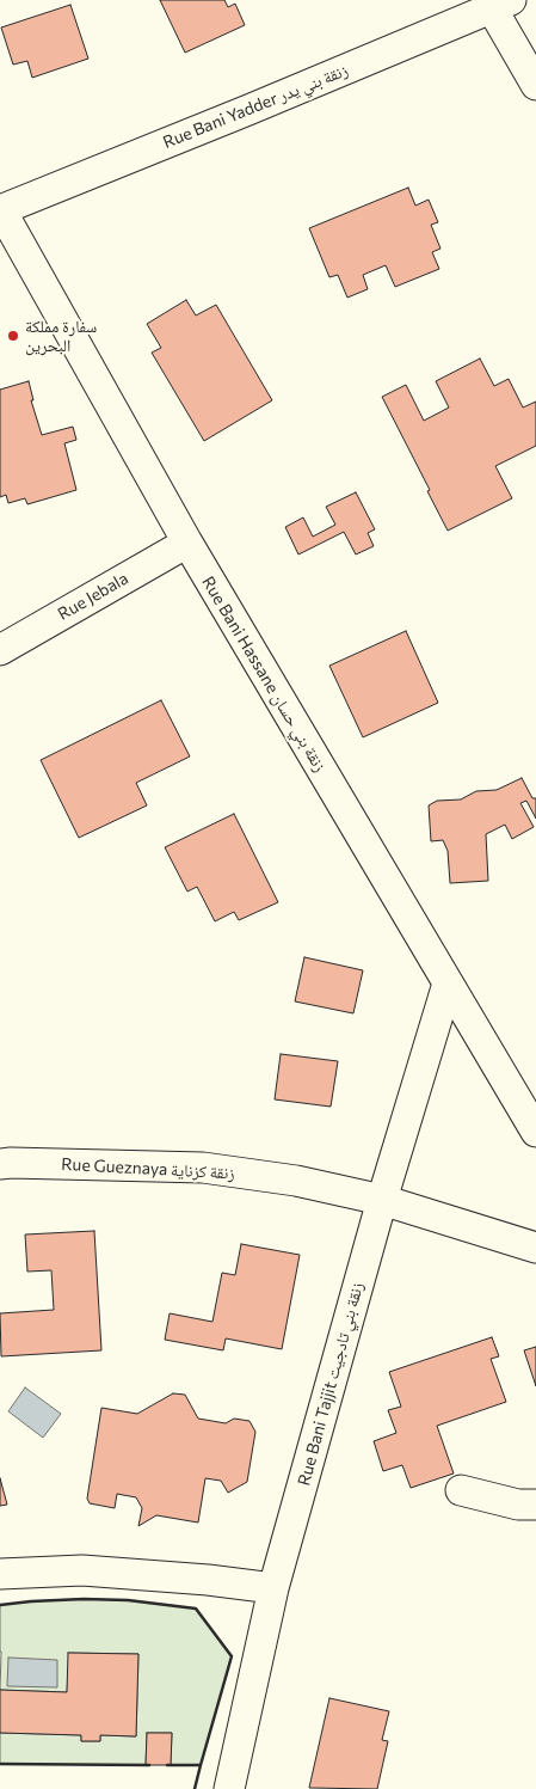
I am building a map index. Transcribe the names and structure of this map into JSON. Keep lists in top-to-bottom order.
{
  "streets": {
    "street": [
      "Rue Bani Yadder زنقة بني يدر",
      "Rue Jebala",
      "Rue Bani Hassane زنقة بني حسان",
      "Rue Gueznaya زنقة كزناية",
      "Rue Bani Tajjit زنقة بني تادجيت"
    ]
  },
  "crossings": [
    ["Rue Bani Yadder زنقة بني يدر", "Rue Bani Hassane زنقة بني حسان"],
    ["Rue Jebala", "Rue Bani Hassane زنقة بني حسان"],
    ["Rue Bani Hassane زنقة بني حسان", "Rue Bani Tajjit زنقة بني تادجيت"],
    ["Rue Gueznaya زنقة كزناية", "Rue Bani Tajjit زنقة بني تادجيت"]
  ],
  "places": ["سفارة مملكة البحرين"]
}
